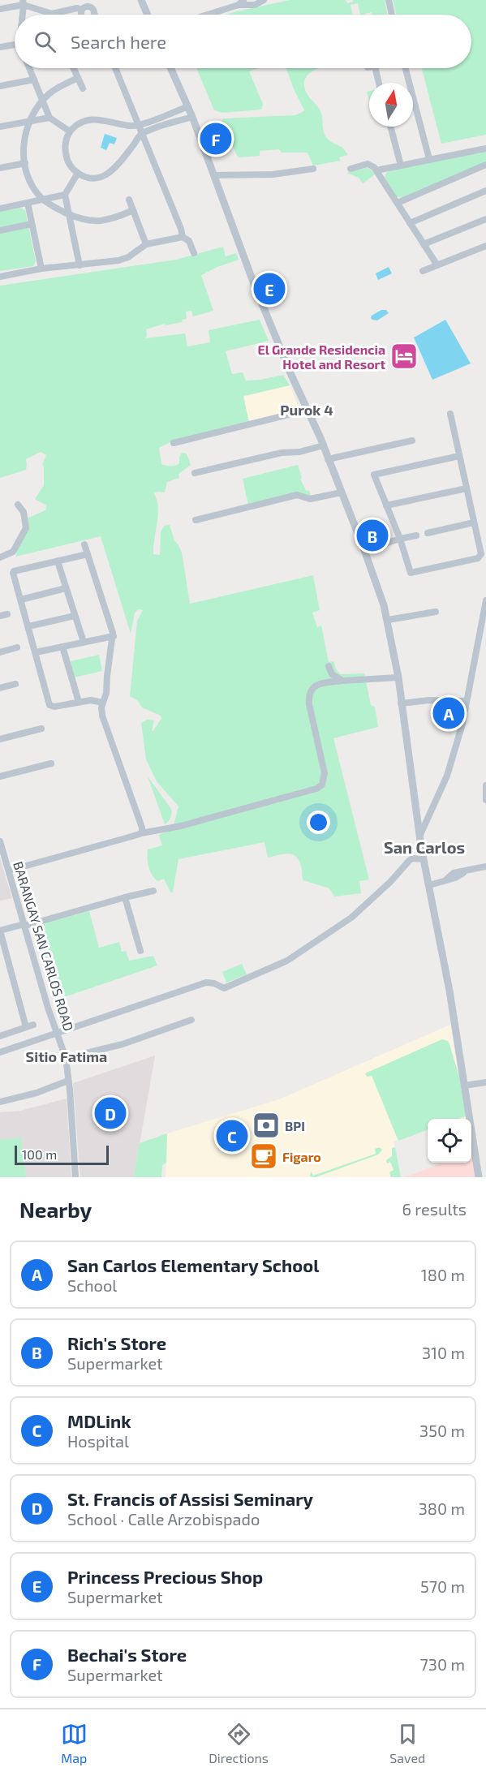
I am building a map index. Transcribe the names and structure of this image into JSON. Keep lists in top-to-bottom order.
{
  "streets": {
    "street": ["BARANGAY SAN CARLOS ROAD"]
  },
  "districts": ["Purok 4", "San Carlos", "Sitio Fatima"],
  "places": {
    "hotel": ["El Grande Residencia Hotel and Resort"],
    "bank": ["BPI"],
    "cafe": ["Figaro"]
  },
  "scale_bar": "100 m",
  "north": "top",
  "page": {
    "search": "Search here",
    "pins": [
      "F",
      "E",
      "B",
      "A",
      "D",
      "C"
    ],
    "scale": "100 m",
    "heading": ["Nearby", "6 results"],
    "list": [
      {
        "mark": "A",
        "name": "San Carlos Elementary School",
        "note": "School",
        "value": "180 m"
      },
      {
        "mark": "B",
        "name": "Rich's Store",
        "note": "Supermarket",
        "value": "310 m"
      },
      {
        "mark": "C",
        "name": "MDLink",
        "note": "Hospital",
        "value": "350 m"
      },
      {
        "mark": "D",
        "name": "St. Francis of Assisi Seminary",
        "note": "School · Calle Arzobispado",
        "value": "380 m"
      },
      {
        "mark": "E",
        "name": "Princess Precious Shop",
        "note": "Supermarket",
        "value": "570 m"
      },
      {
        "mark": "F",
        "name": "Bechai's Store",
        "note": "Supermarket",
        "value": "730 m"
      }
    ],
    "nav": ["Map", "Directions", "Saved"]
  }
}
